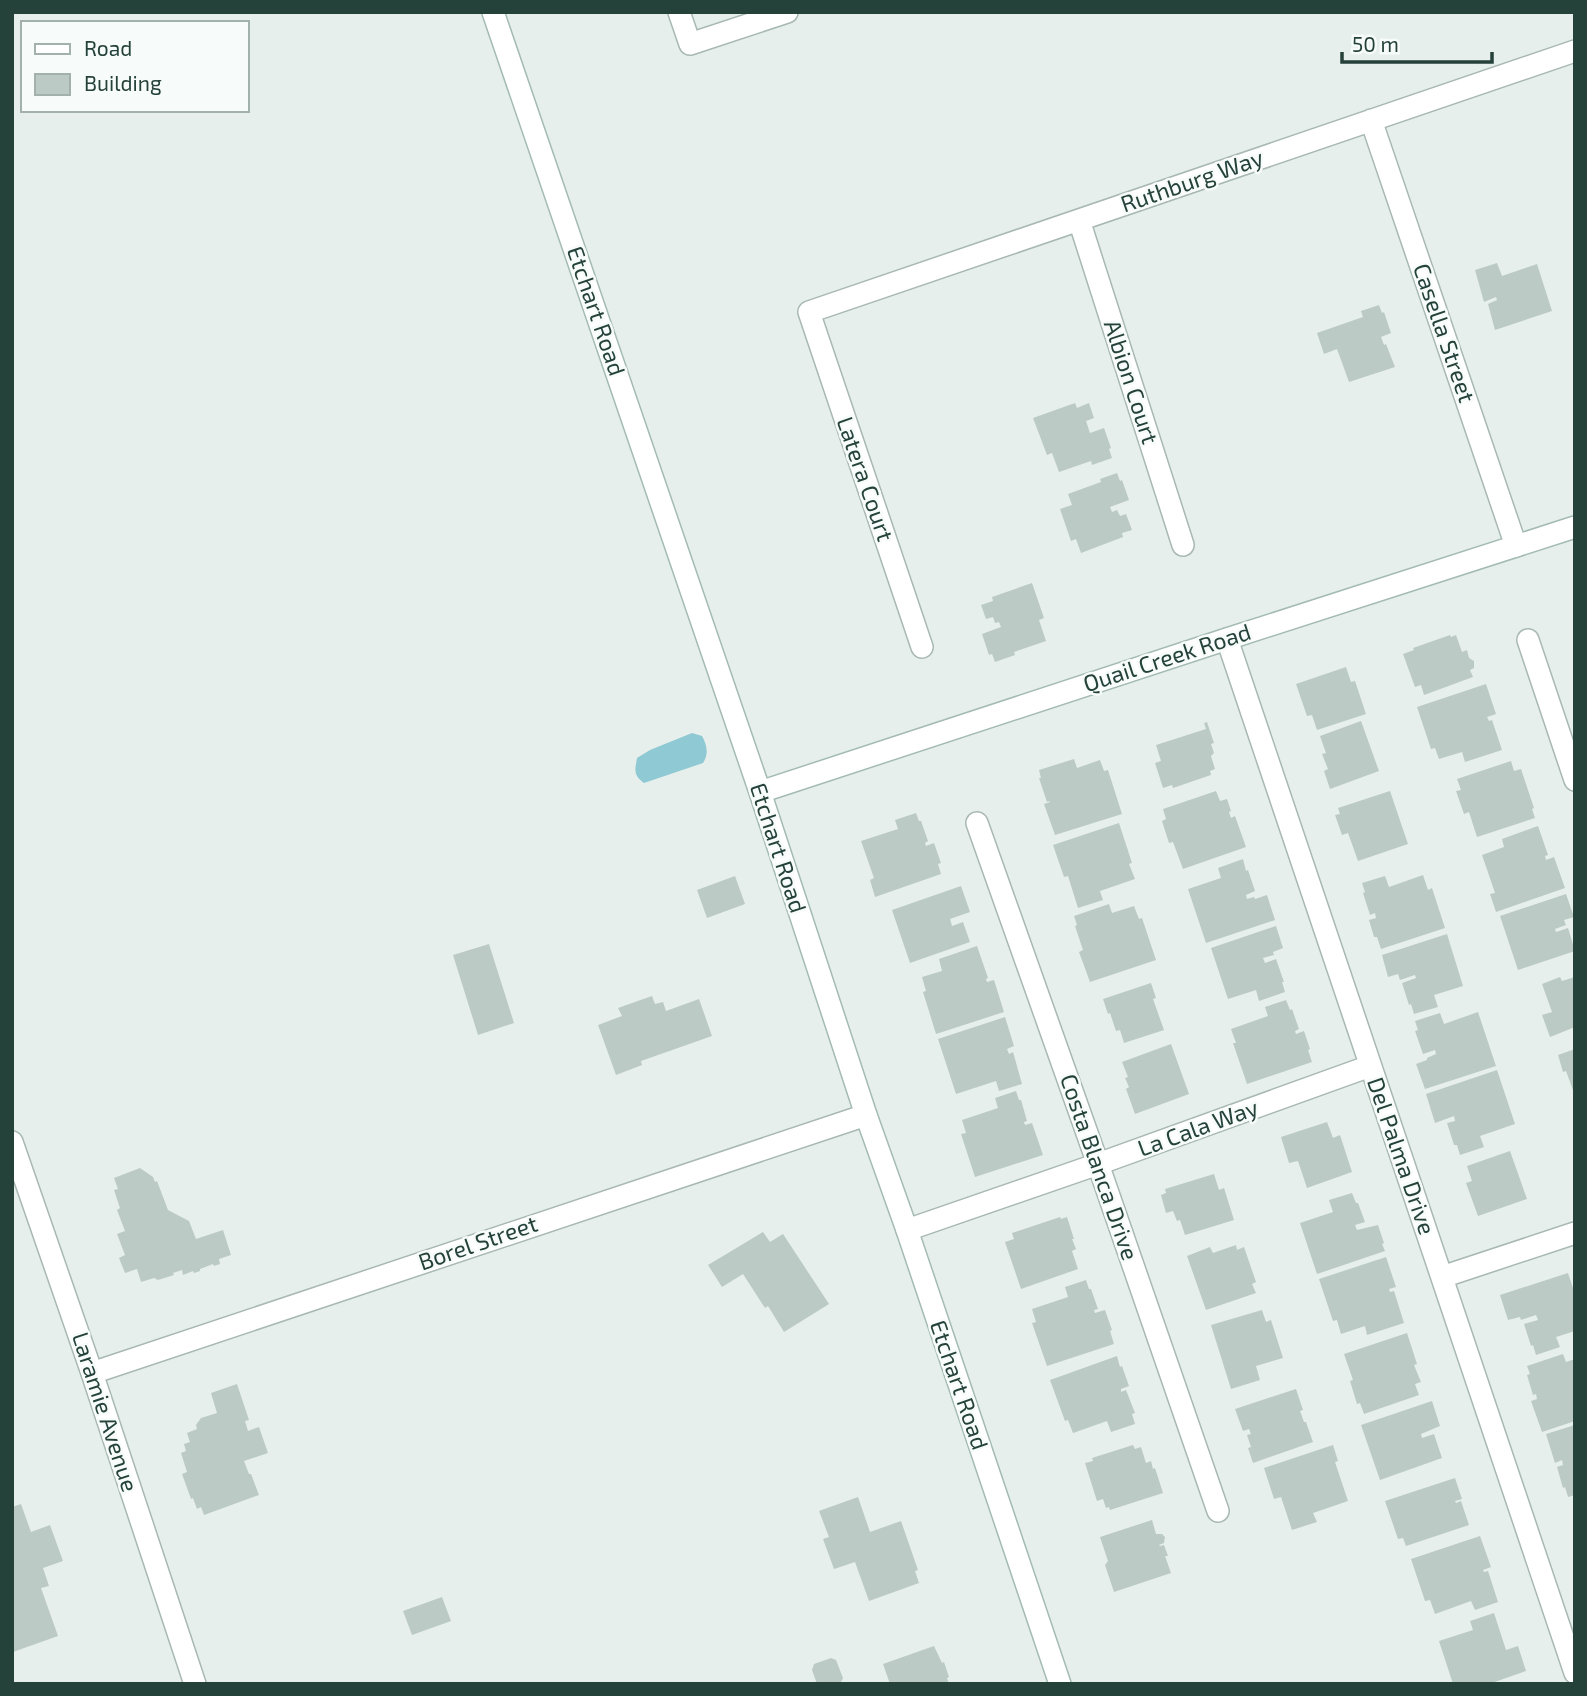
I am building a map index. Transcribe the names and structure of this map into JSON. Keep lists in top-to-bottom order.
{
  "streets": {
    "street": [
      "Ruthburg Way",
      "Etchart Road",
      "Casella Street",
      "Albion Court",
      "Latera Court",
      "Quail Creek Road",
      "La Cala Way",
      "Del Palma Drive",
      "Costa Blanca Drive",
      "Borel Street",
      "Laramie Avenue"
    ]
  },
  "crossings": [
    ["Ruthburg Way", "Casella Street"],
    ["Ruthburg Way", "Albion Court"],
    ["Ruthburg Way", "Latera Court"],
    ["Etchart Road", "Quail Creek Road"],
    ["Etchart Road", "La Cala Way"],
    ["Etchart Road", "Borel Street"],
    ["Casella Street", "Quail Creek Road"],
    ["Quail Creek Road", "Del Palma Drive"],
    ["La Cala Way", "Del Palma Drive"],
    ["La Cala Way", "Costa Blanca Drive"],
    ["Borel Street", "Laramie Avenue"]
  ],
  "legend": ["Road", "Building"],
  "scale_bar": "50 m"
}
